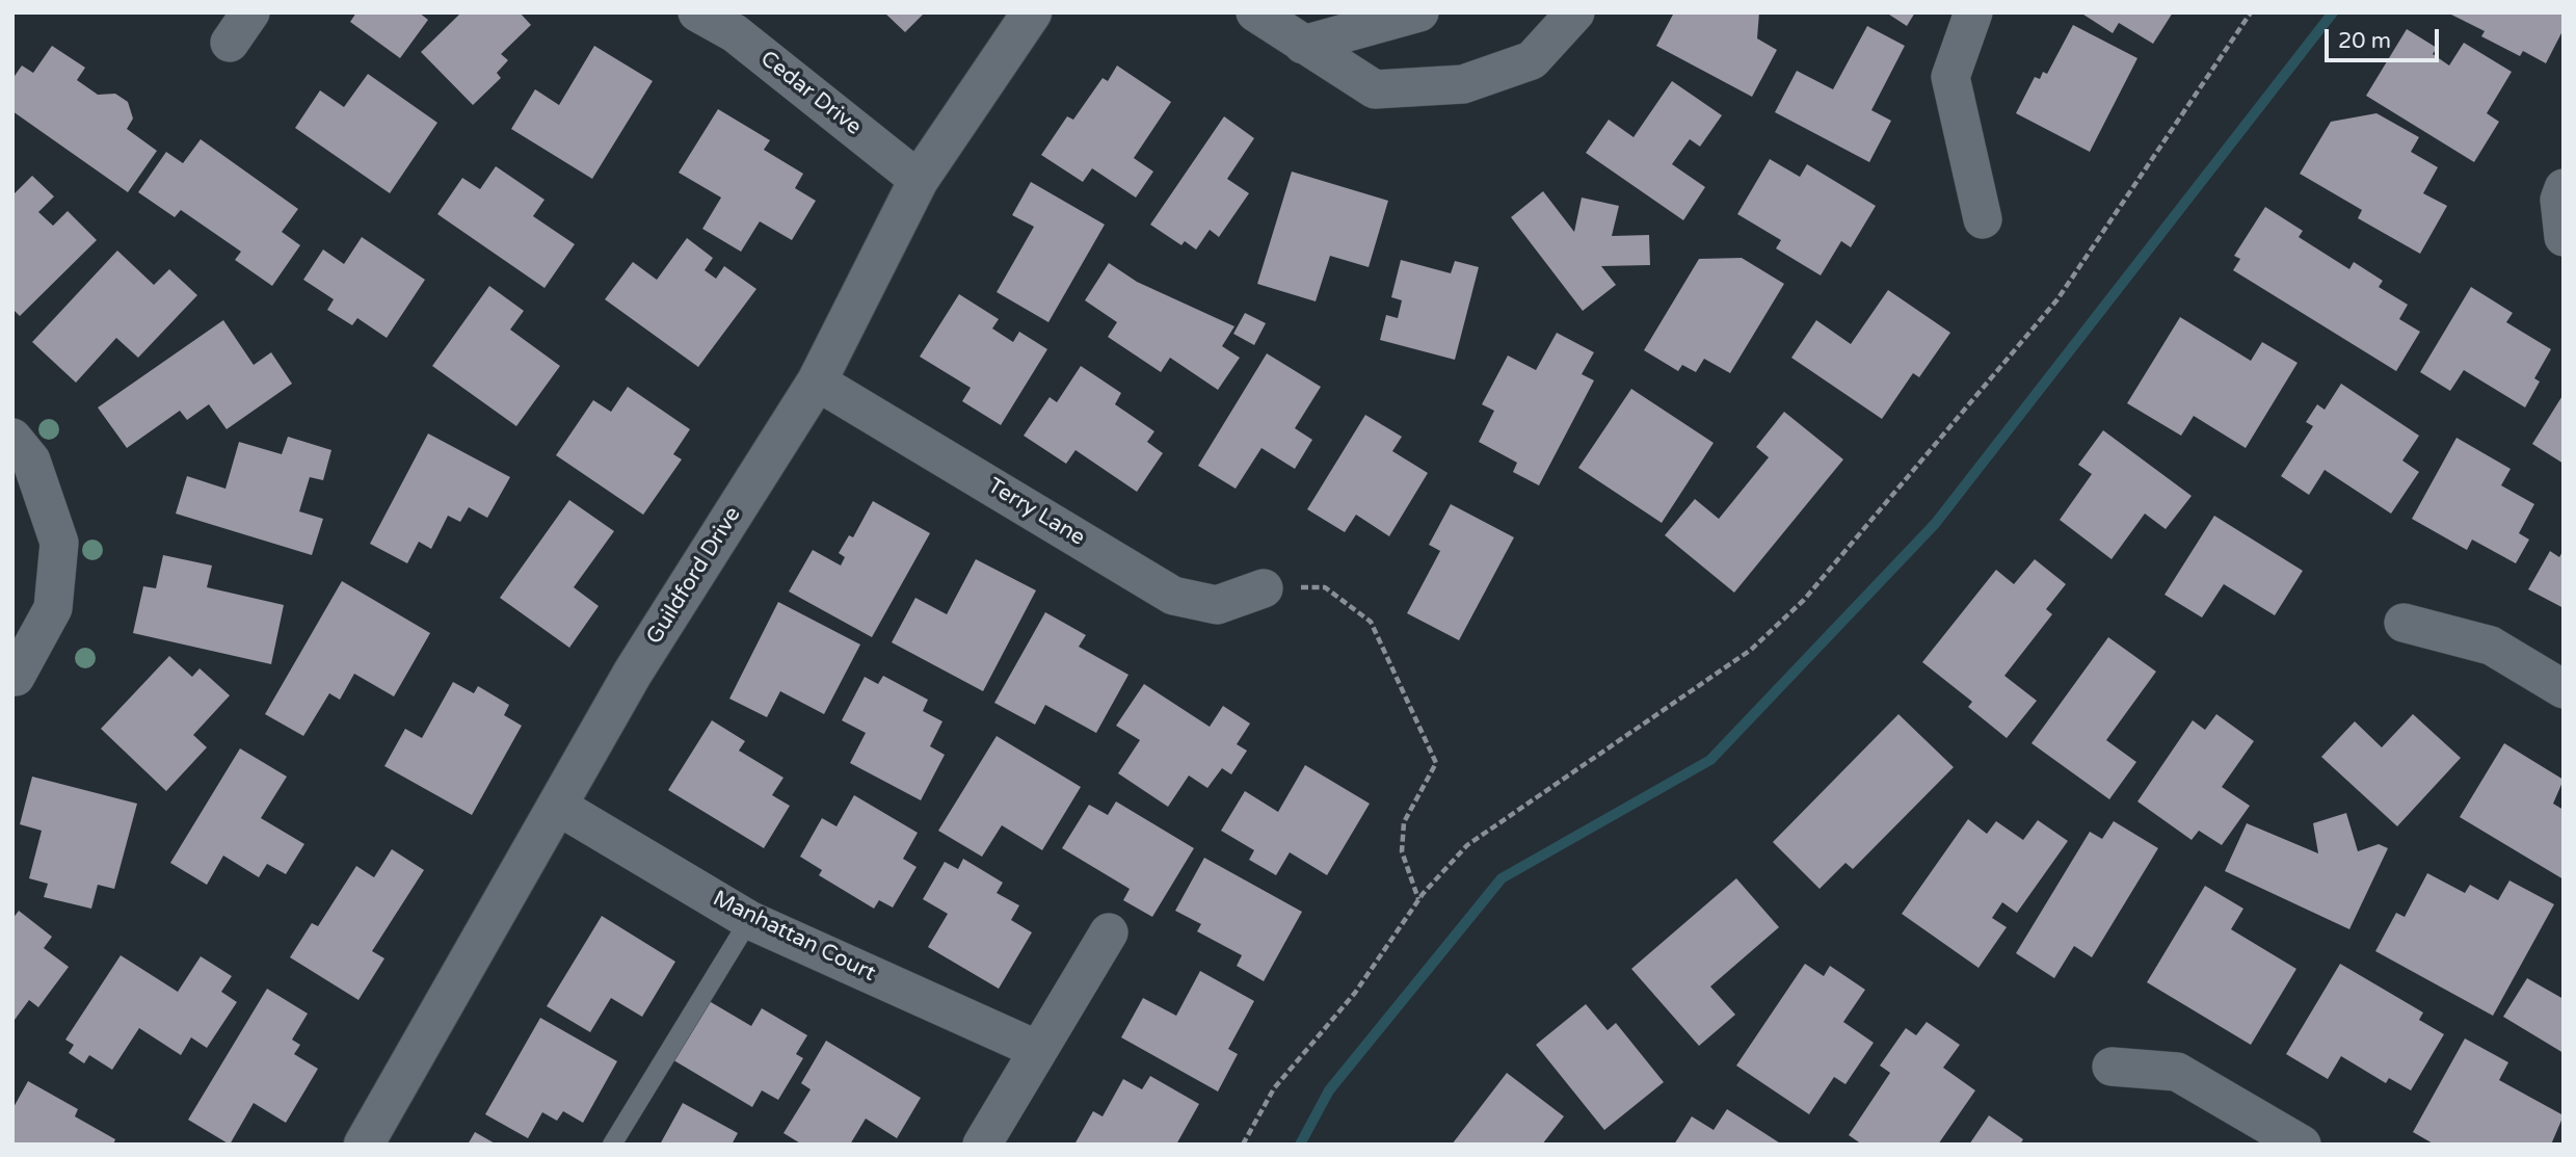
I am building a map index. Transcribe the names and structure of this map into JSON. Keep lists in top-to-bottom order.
{
  "streets": {
    "street": [
      "Cedar Drive",
      "Terry Lane",
      "Guildford Drive",
      "Manhattan Court"
    ]
  },
  "crossings": [
    ["Cedar Drive", "Guildford Drive"],
    ["Terry Lane", "Guildford Drive"],
    ["Guildford Drive", "Manhattan Court"]
  ],
  "scale_bar": "20 m"
}
